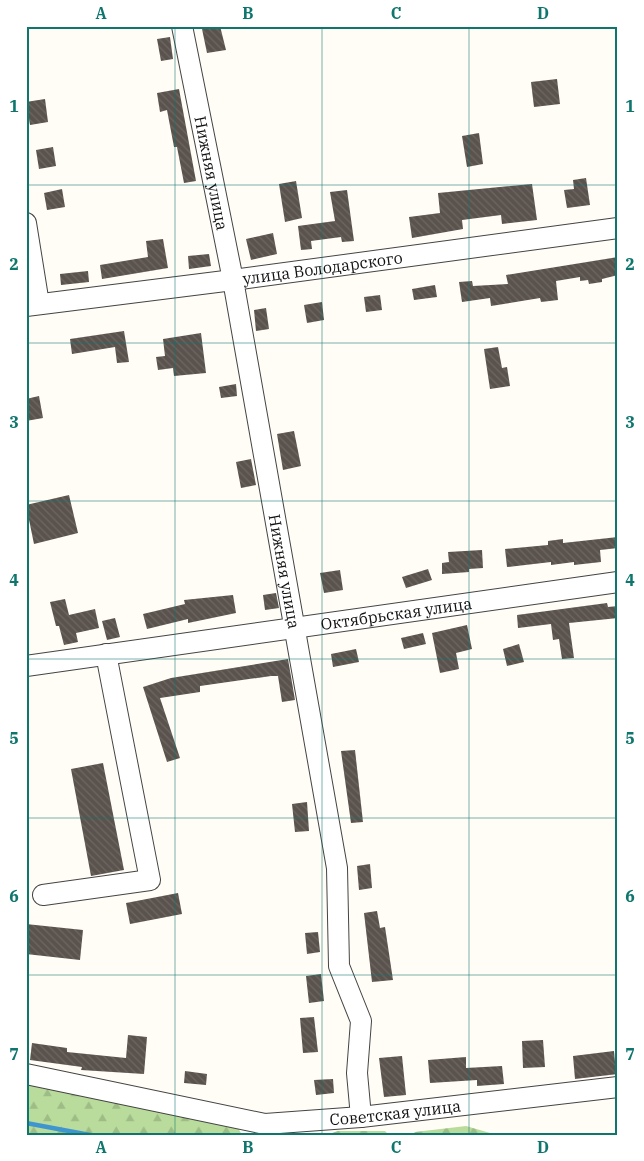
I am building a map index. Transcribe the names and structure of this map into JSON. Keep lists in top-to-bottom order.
{
  "streets": {
    "street": [
      "Нижняя улица",
      "улица Володарского",
      "Октябрьская улица",
      "Советская улица"
    ]
  },
  "crossings": [
    ["Нижняя улица", "улица Володарского"],
    ["Нижняя улица", "Октябрьская улица"],
    ["Нижняя улица", "Советская улица"]
  ],
  "grid": {
    "columns": [
      "A",
      "B",
      "C",
      "D"
    ],
    "rows": [
      "1",
      "2",
      "3",
      "4",
      "5",
      "6",
      "7"
    ]
  }
}
